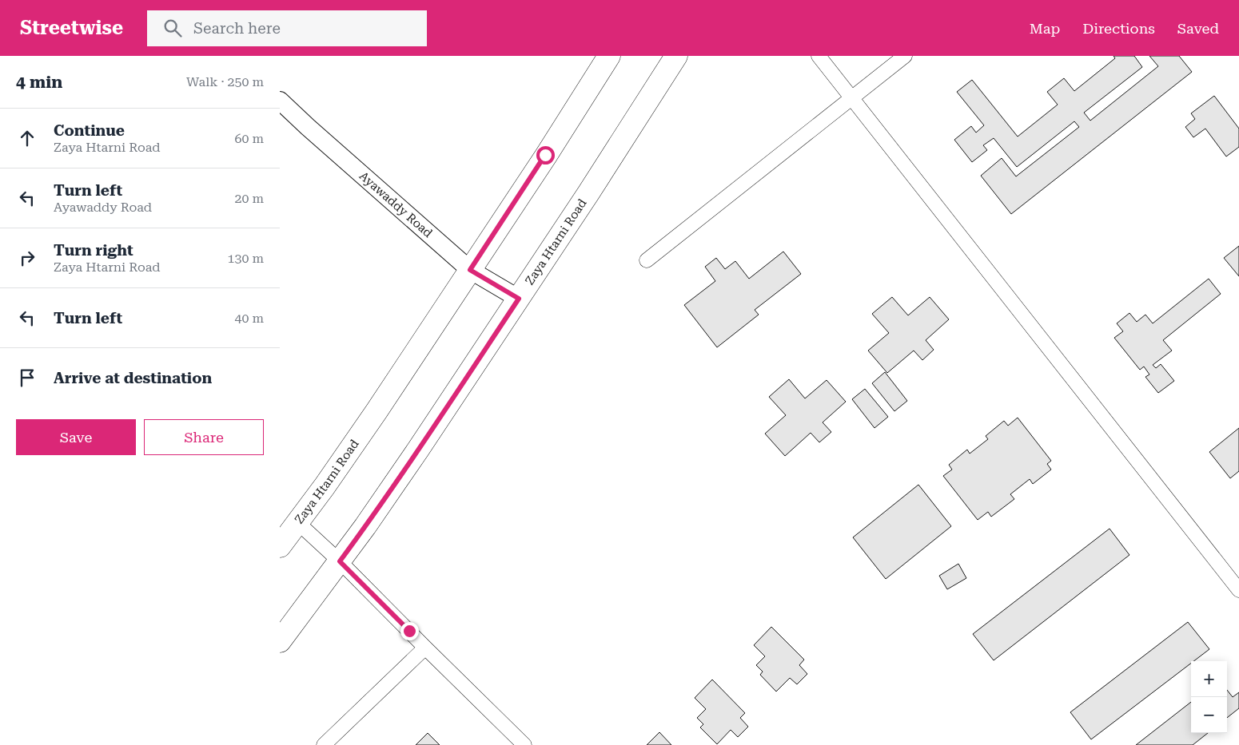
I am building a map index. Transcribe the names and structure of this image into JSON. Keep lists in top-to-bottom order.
{
  "streets": {
    "main road": ["Zaya Htarni Road"],
    "street": ["Ayawaddy Road"]
  },
  "crossings": [
    ["Ayawaddy Road", "Zaya Htarni Road"]
  ],
  "page": {
    "header": "Streetwise",
    "search": "Search here",
    "nav": ["Map", "Directions", "Saved"],
    "heading": ["4 min", "Walk · 250 m"],
    "list": [
      ["Continue", "Zaya Htarni Road", "60 m"],
      ["Turn left", "Ayawaddy Road", "20 m"],
      ["Turn right", "Zaya Htarni Road", "130 m"],
      ["Turn left", "40 m"],
      "Arrive at destination"
    ],
    "buttons": ["Save", "Share"],
    "map_buttons": ["+", "−"]
  }
}
